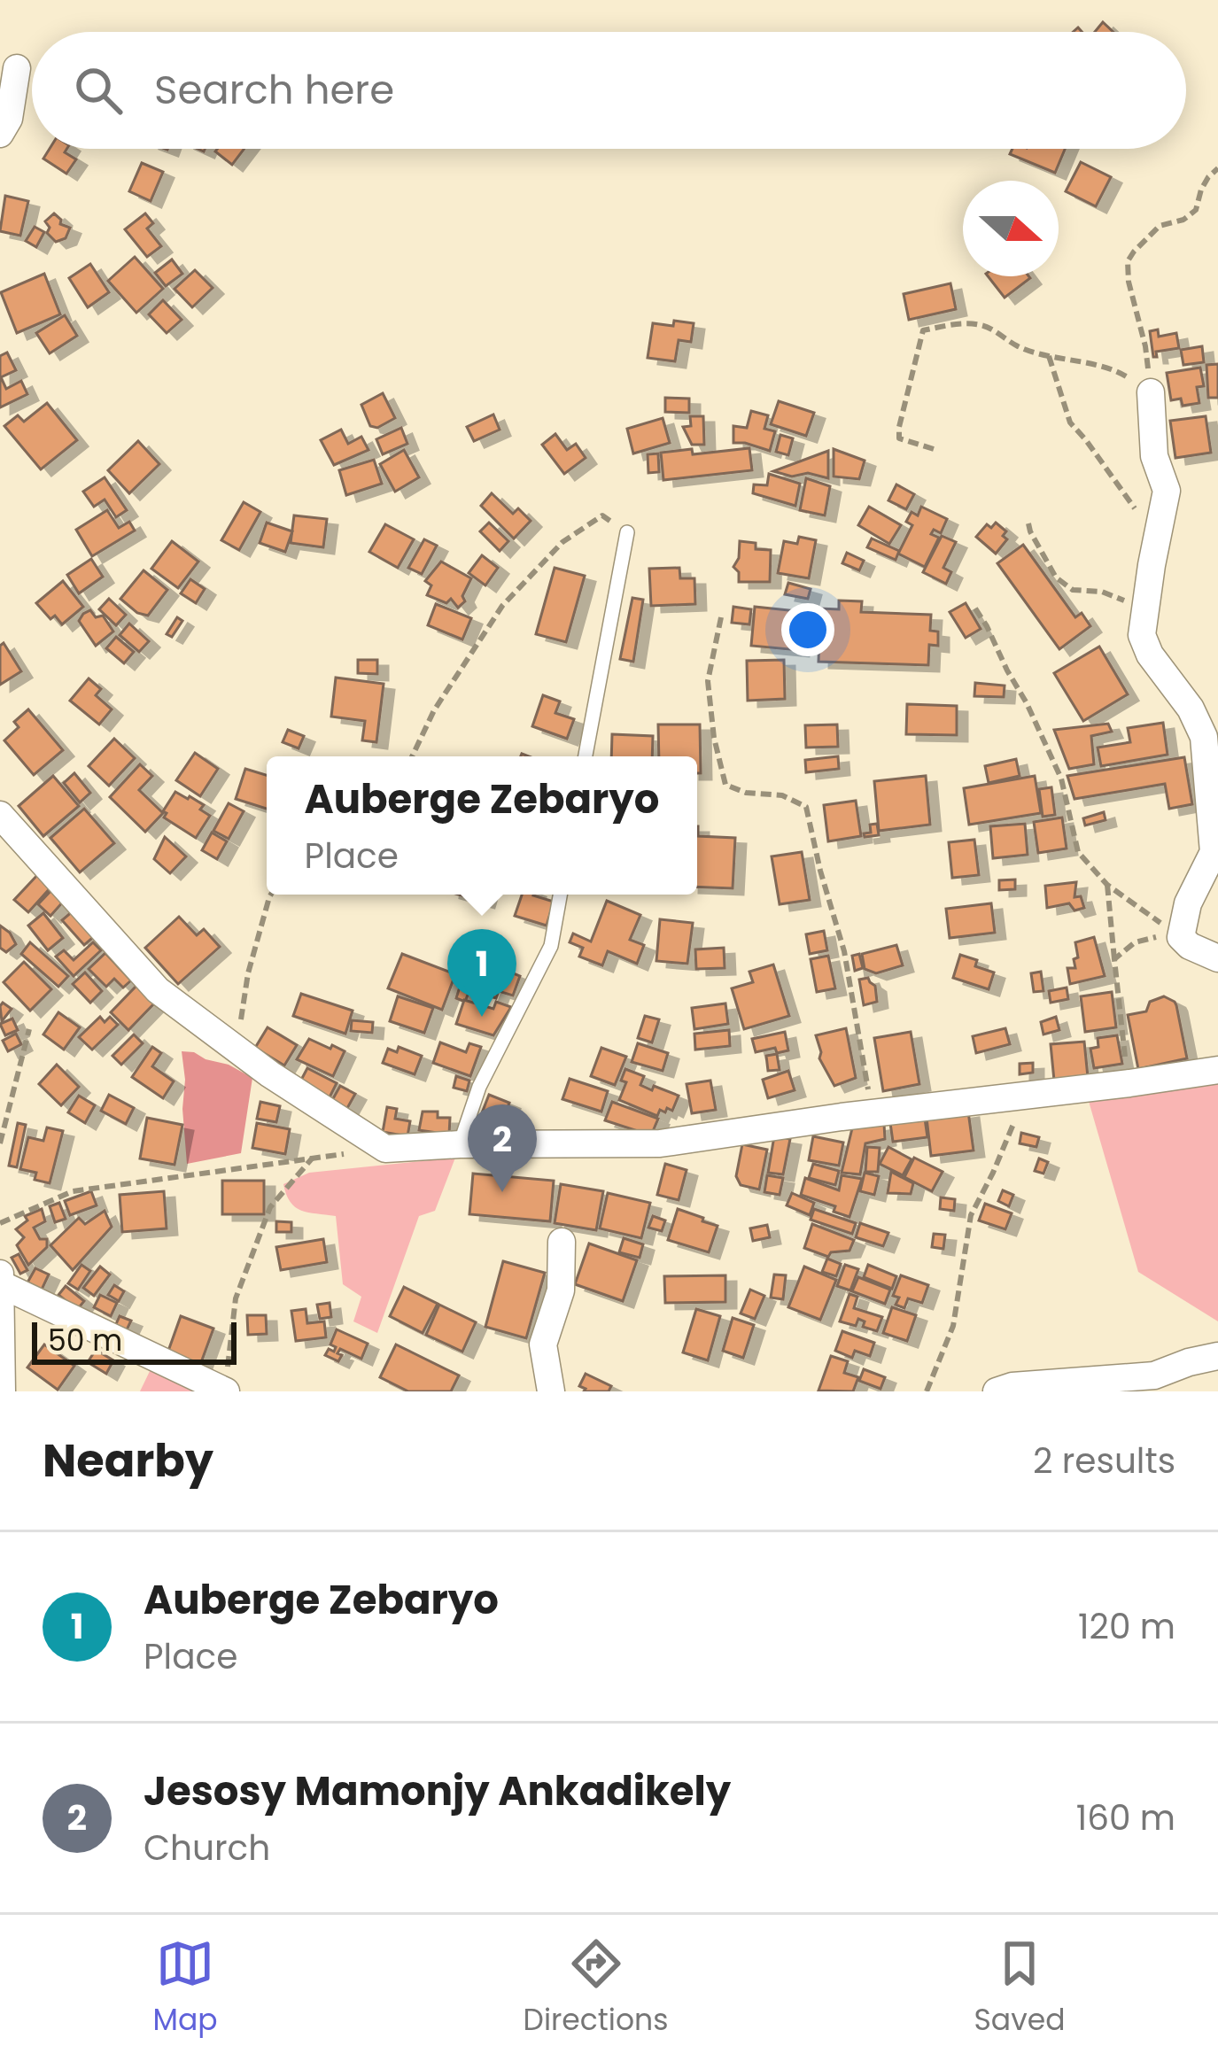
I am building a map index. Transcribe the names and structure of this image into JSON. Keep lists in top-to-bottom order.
{
  "scale_bar": "50 m",
  "north": "right",
  "page": {
    "search": "Search here",
    "popup": ["Auberge Zebaryo", "Place"],
    "pins": ["1", "2"],
    "scale": "50 m",
    "heading": ["Nearby", "2 results"],
    "list": [
      {
        "mark": "1",
        "name": "Auberge Zebaryo",
        "note": "Place",
        "value": "120 m"
      },
      {
        "mark": "2",
        "name": "Jesosy Mamonjy Ankadikely",
        "note": "Church",
        "value": "160 m"
      }
    ],
    "nav": ["Map", "Directions", "Saved"]
  }
}
